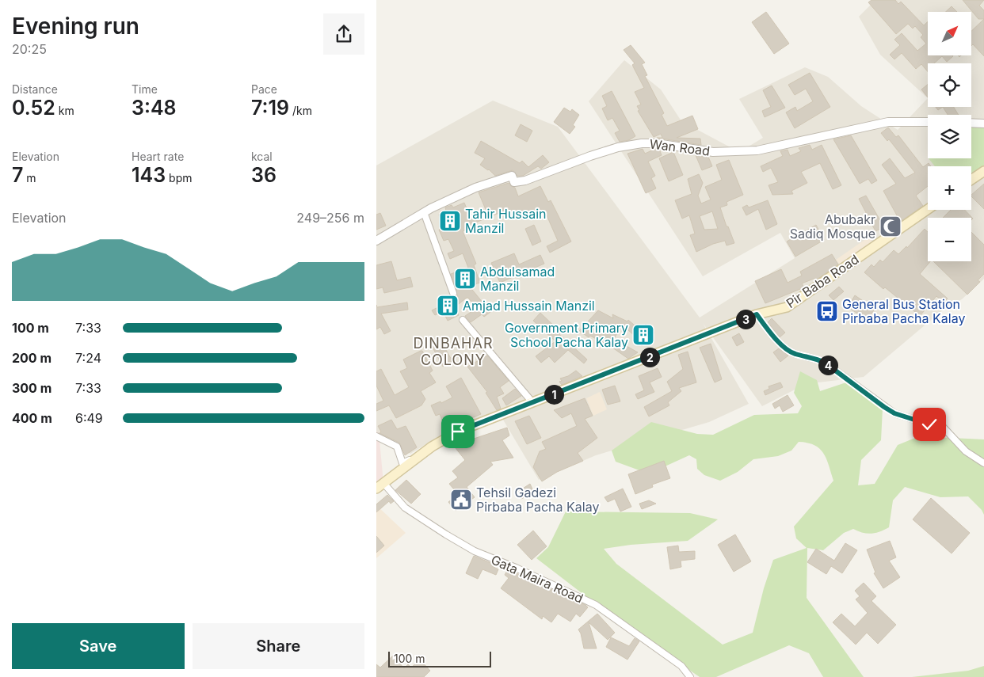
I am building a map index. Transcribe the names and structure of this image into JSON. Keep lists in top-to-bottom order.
{
  "streets": {
    "main road": ["Pir Baba Road"],
    "street": ["Wan Road", "Gata Maira Road"]
  },
  "crossings": [
    ["Pir Baba Road", "Gata Maira Road"]
  ],
  "districts": ["DINBAHAR COLONY"],
  "places": {
    "building": [
      "Tahir Hussain Manzil",
      "Abdulsamad Manzil",
      "Amjad Hussain Manzil",
      "Government Primary School Pacha Kalay"
    ],
    "mosque": ["Abubakr Sadiq Mosque"],
    "bus stop": ["General Bus Station Pirbaba Pacha Kalay"],
    "public building": ["Tehsil Gadezi Pirbaba Pacha Kalay"]
  },
  "scale_bar": "100 m",
  "north": "top right",
  "page": {
    "heading": ["Evening run", "20:25"],
    "map_buttons": ["+", "−"],
    "stats": [
      ["Distance", "0.52 km"],
      ["Time", "3:48"],
      ["Pace", "7:19 /km"],
      ["Elevation", "7 m"],
      ["Heart rate", "143 bpm"],
      ["kcal", "36"]
    ],
    "chart": ["Elevation", "249–256 m"],
    "pins": [
      "3",
      "2",
      "4",
      "1"
    ],
    "list": [
      {
        "name": "100 m",
        "note": "7:33"
      },
      {
        "name": "200 m",
        "note": "7:24"
      },
      {
        "name": "300 m",
        "note": "7:33"
      },
      {
        "name": "400 m",
        "note": "6:49"
      }
    ],
    "buttons": ["Save", "Share"],
    "scale": "100 m"
  }
}
